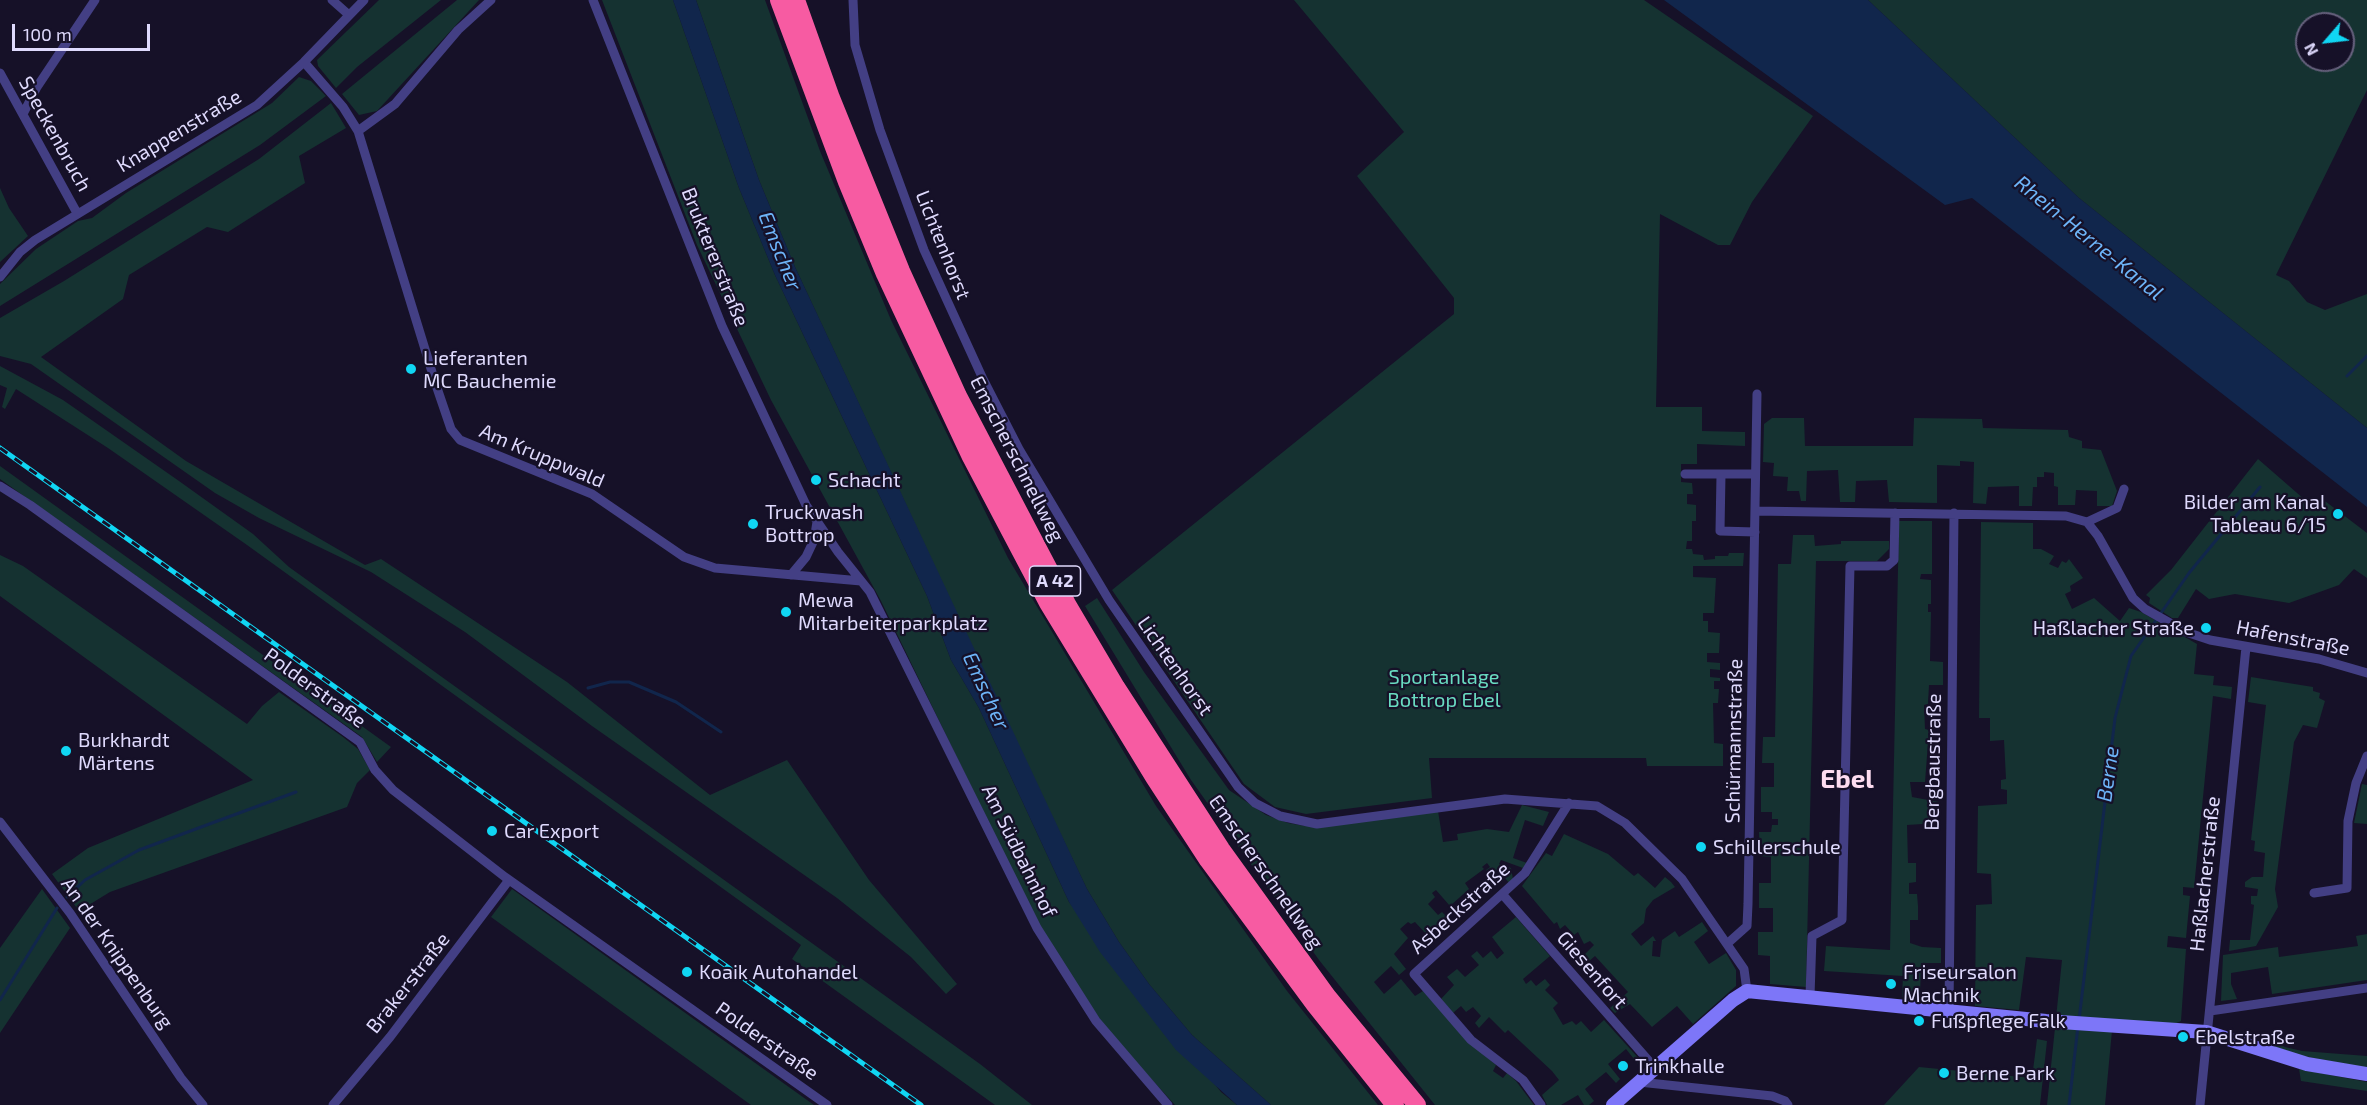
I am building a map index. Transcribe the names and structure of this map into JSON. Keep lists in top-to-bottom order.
{
  "streets": {
    "highway": ["Emscherschnellweg", "A 42"],
    "street": [
      "Knappenstraße",
      "Speckenbruch",
      "Lichtenhorst",
      "Bruktererstraße",
      "Am Kruppwald",
      "Hafenstraße",
      "Polderstraße",
      "Schürmannstraße",
      "Bergbaustraße",
      "Am Südbahnhof",
      "Haßlacherstraße",
      "Asbeckstraße",
      "An der Knippenburg",
      "Giesenfort",
      "Brakerstraße"
    ]
  },
  "crossings": [
    ["Knappenstraße", "Speckenbruch"],
    ["Knappenstraße", "Am Kruppwald"],
    ["Lichtenhorst", "Schürmannstraße"],
    ["Lichtenhorst", "Asbeckstraße"],
    ["Bruktererstraße", "Am Kruppwald"],
    ["Bruktererstraße", "Am Südbahnhof"],
    ["Hafenstraße", "Haßlacherstraße"],
    ["Polderstraße", "Brakerstraße"],
    ["Asbeckstraße", "Giesenfort"]
  ],
  "districts": ["Ebel"],
  "water": ["Rhein-Herne-Kanal", "Emscher", "Berne"],
  "parks": ["Sportanlage Bottrop Ebel"],
  "places": [
    "Lieferanten MC Bauchemie",
    "Schacht",
    "Bilder am Kanal Tableau 6/15",
    "Truckwash Bottrop",
    "Mewa Mitarbeiterparkplatz",
    "Haßlacher Straße",
    "Burkhardt Märtens",
    "Car Export",
    "Schillerschule",
    "Koaik Autohandel",
    "Friseursalon Machnik",
    "Fußpflege Falk",
    "Ebelstraße",
    "Trinkhalle",
    "Berne Park"
  ],
  "scale_bar": "100 m",
  "north": "bottom left"
}
